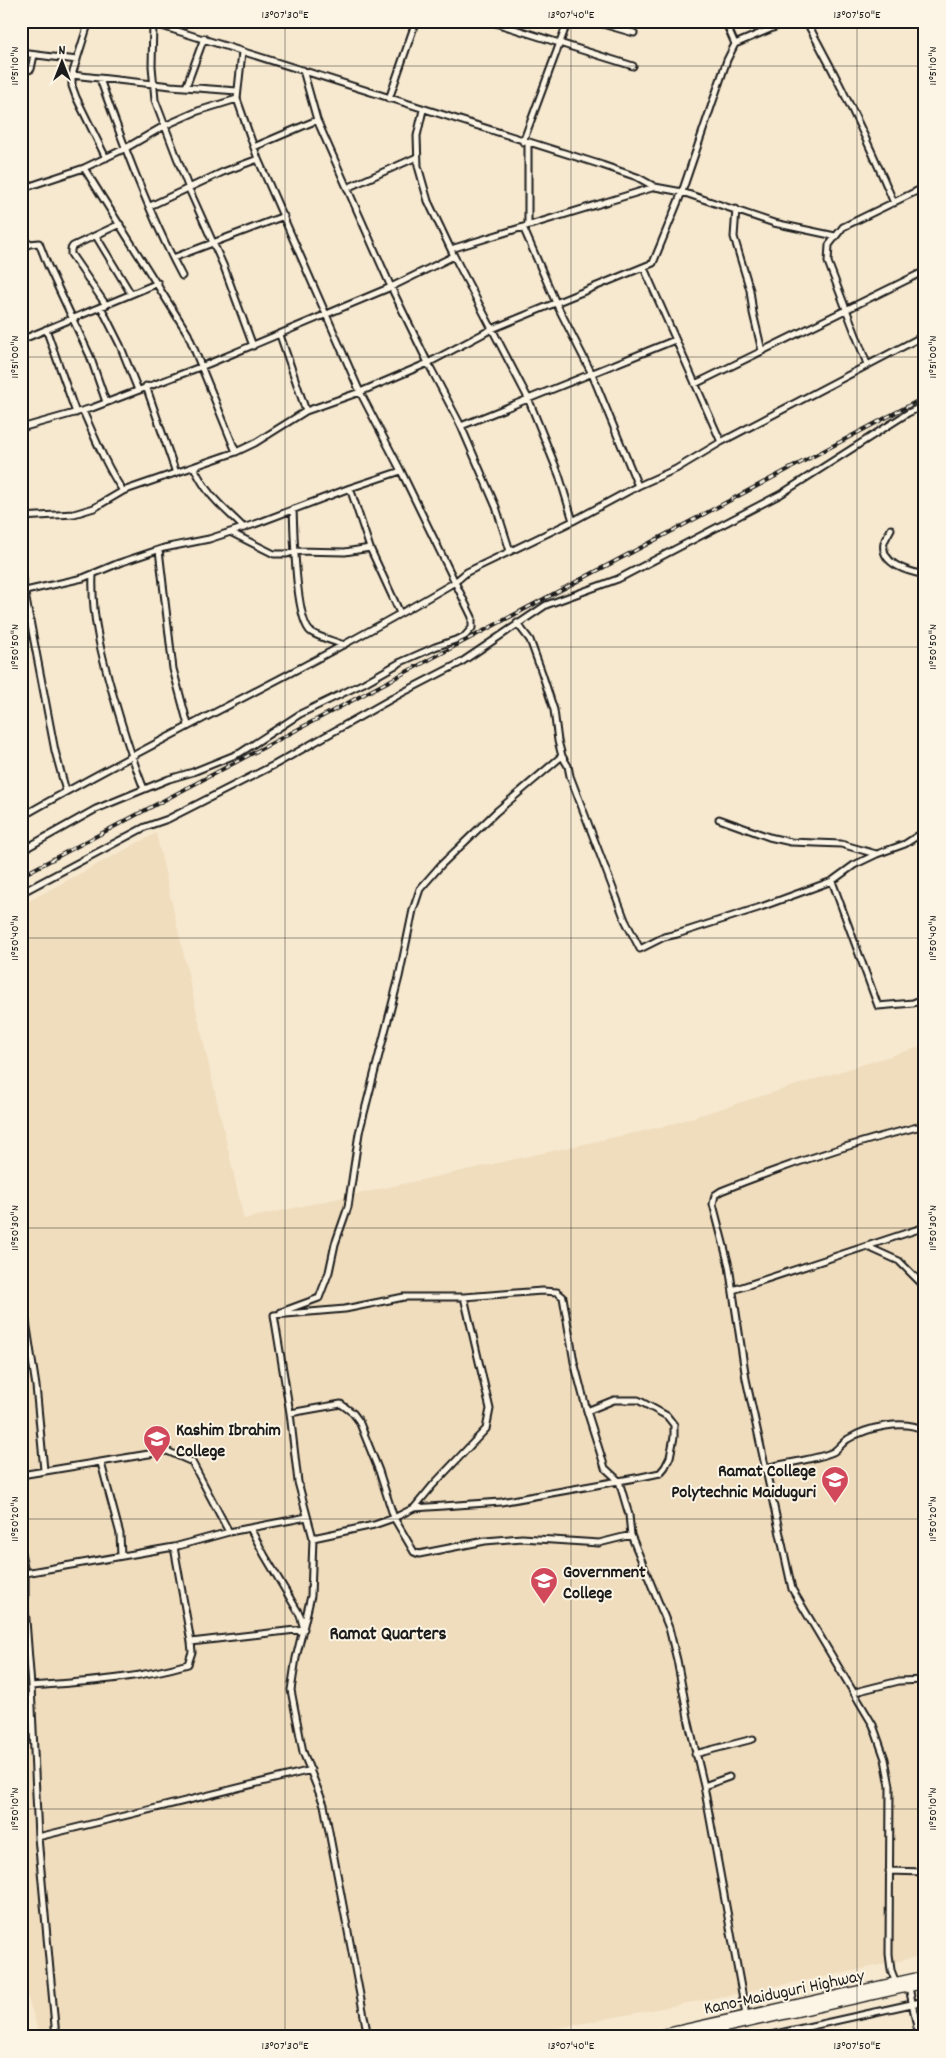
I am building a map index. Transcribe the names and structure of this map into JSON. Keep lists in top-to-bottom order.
{
  "streets": {
    "highway": ["Kano-Maiduguri Highway"]
  },
  "districts": ["Ramat Quarters"],
  "places": {
    "school or university": ["Kashim Ibrahim College", "Ramat College Polytechnic Maiduguri", "Government College"]
  },
  "north": "top",
  "coordinates": [
    "13°07'30\"E",
    "13°07'40\"E",
    "13°07'50\"E",
    "11°51'10\"N",
    "11°51'00\"N",
    "11°50'50\"N",
    "11°50'40\"N",
    "11°50'30\"N",
    "11°50'20\"N",
    "11°50'10\"N"
  ]
}
